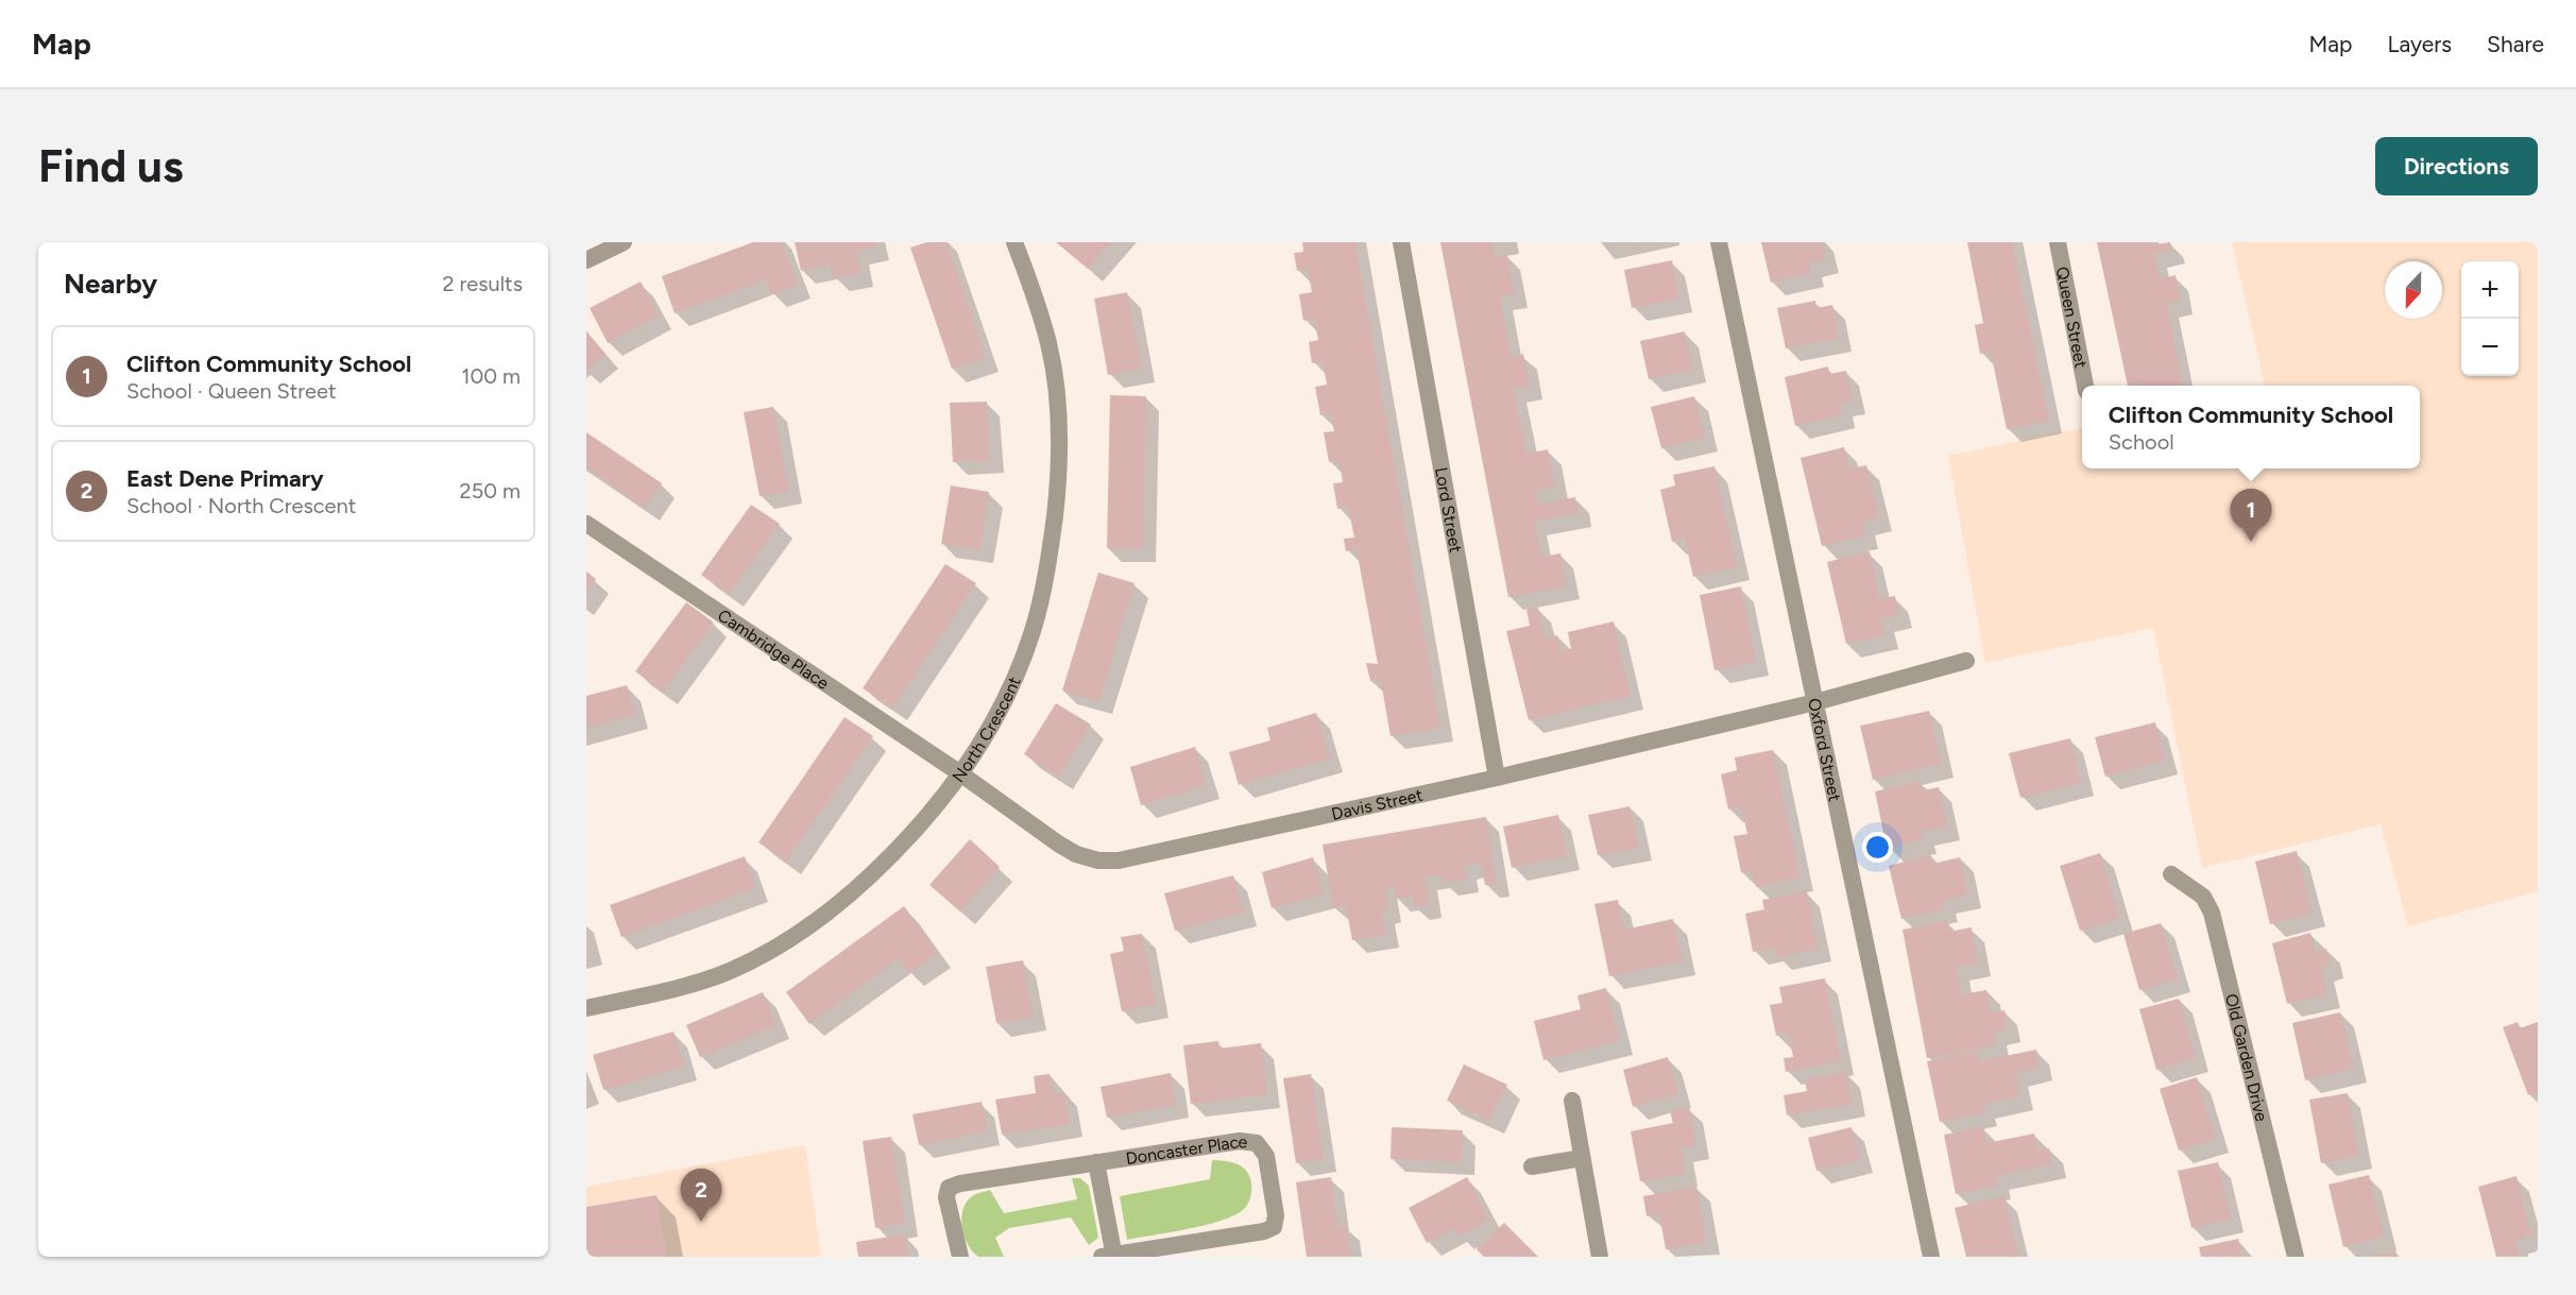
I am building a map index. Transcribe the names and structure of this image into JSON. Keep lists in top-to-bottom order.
{
  "streets": {
    "street": [
      "Queen Street",
      "Lord Street",
      "Cambridge Place",
      "North Crescent",
      "Oxford Street",
      "Davis Street",
      "Old Garden Drive",
      "Doncaster Place"
    ]
  },
  "crossings": [
    ["Lord Street", "Davis Street"],
    ["Cambridge Place", "North Crescent"],
    ["Cambridge Place", "Davis Street"],
    ["North Crescent", "Davis Street"],
    ["Oxford Street", "Davis Street"]
  ],
  "north": "bottom",
  "page": {
    "header": "Map",
    "nav": ["Map", "Layers", "Share"],
    "buttons": "Directions",
    "title": "Find us",
    "heading": ["Nearby", "2 results"],
    "map_buttons": ["+", "−"],
    "list": [
      {
        "mark": "1",
        "name": "Clifton Community School",
        "note": "School · Queen Street",
        "value": "100 m"
      },
      {
        "mark": "2",
        "name": "East Dene Primary",
        "note": "School · North Crescent",
        "value": "250 m"
      }
    ],
    "popup": ["Clifton Community School", "School"],
    "pins": ["1", "2"]
  }
}
